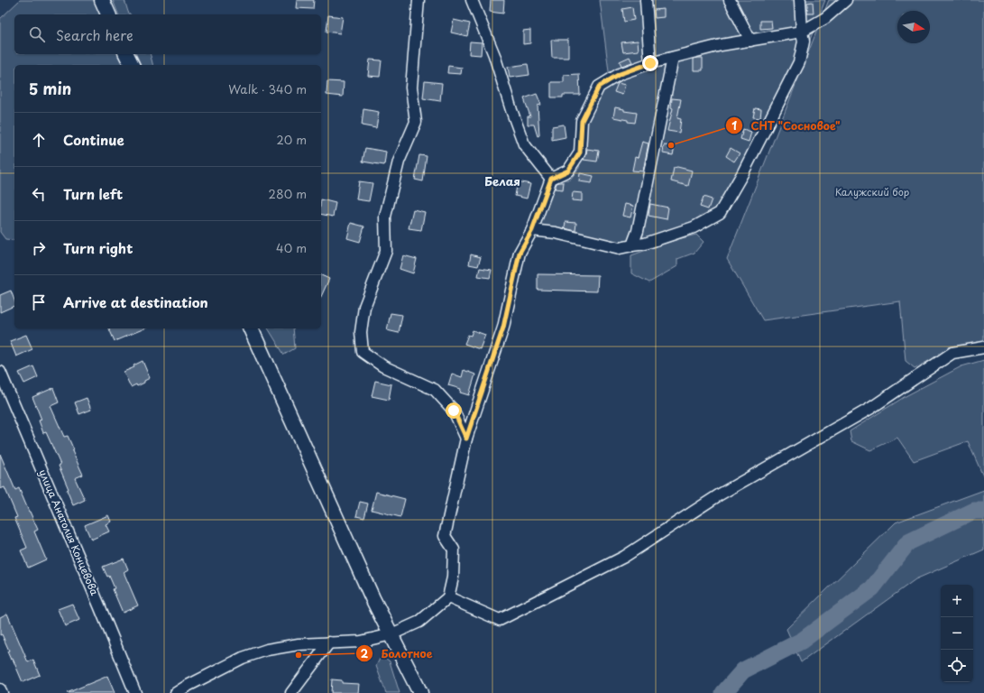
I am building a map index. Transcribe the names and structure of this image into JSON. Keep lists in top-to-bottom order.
{
  "streets": {
    "street": ["улица Анатолия Концевова"]
  },
  "districts": ["Белая"],
  "parks": ["Калужский бор"],
  "places": ["СНТ \"Сосновое\"", "Болотное"],
  "north": "right",
  "page": {
    "search": "Search here",
    "heading": ["5 min", "Walk · 340 m"],
    "list": [
      ["Continue", "20 m"],
      ["Turn left", "280 m"],
      ["Turn right", "40 m"],
      "Arrive at destination"
    ],
    "map_buttons": ["+", "−"]
  }
}
